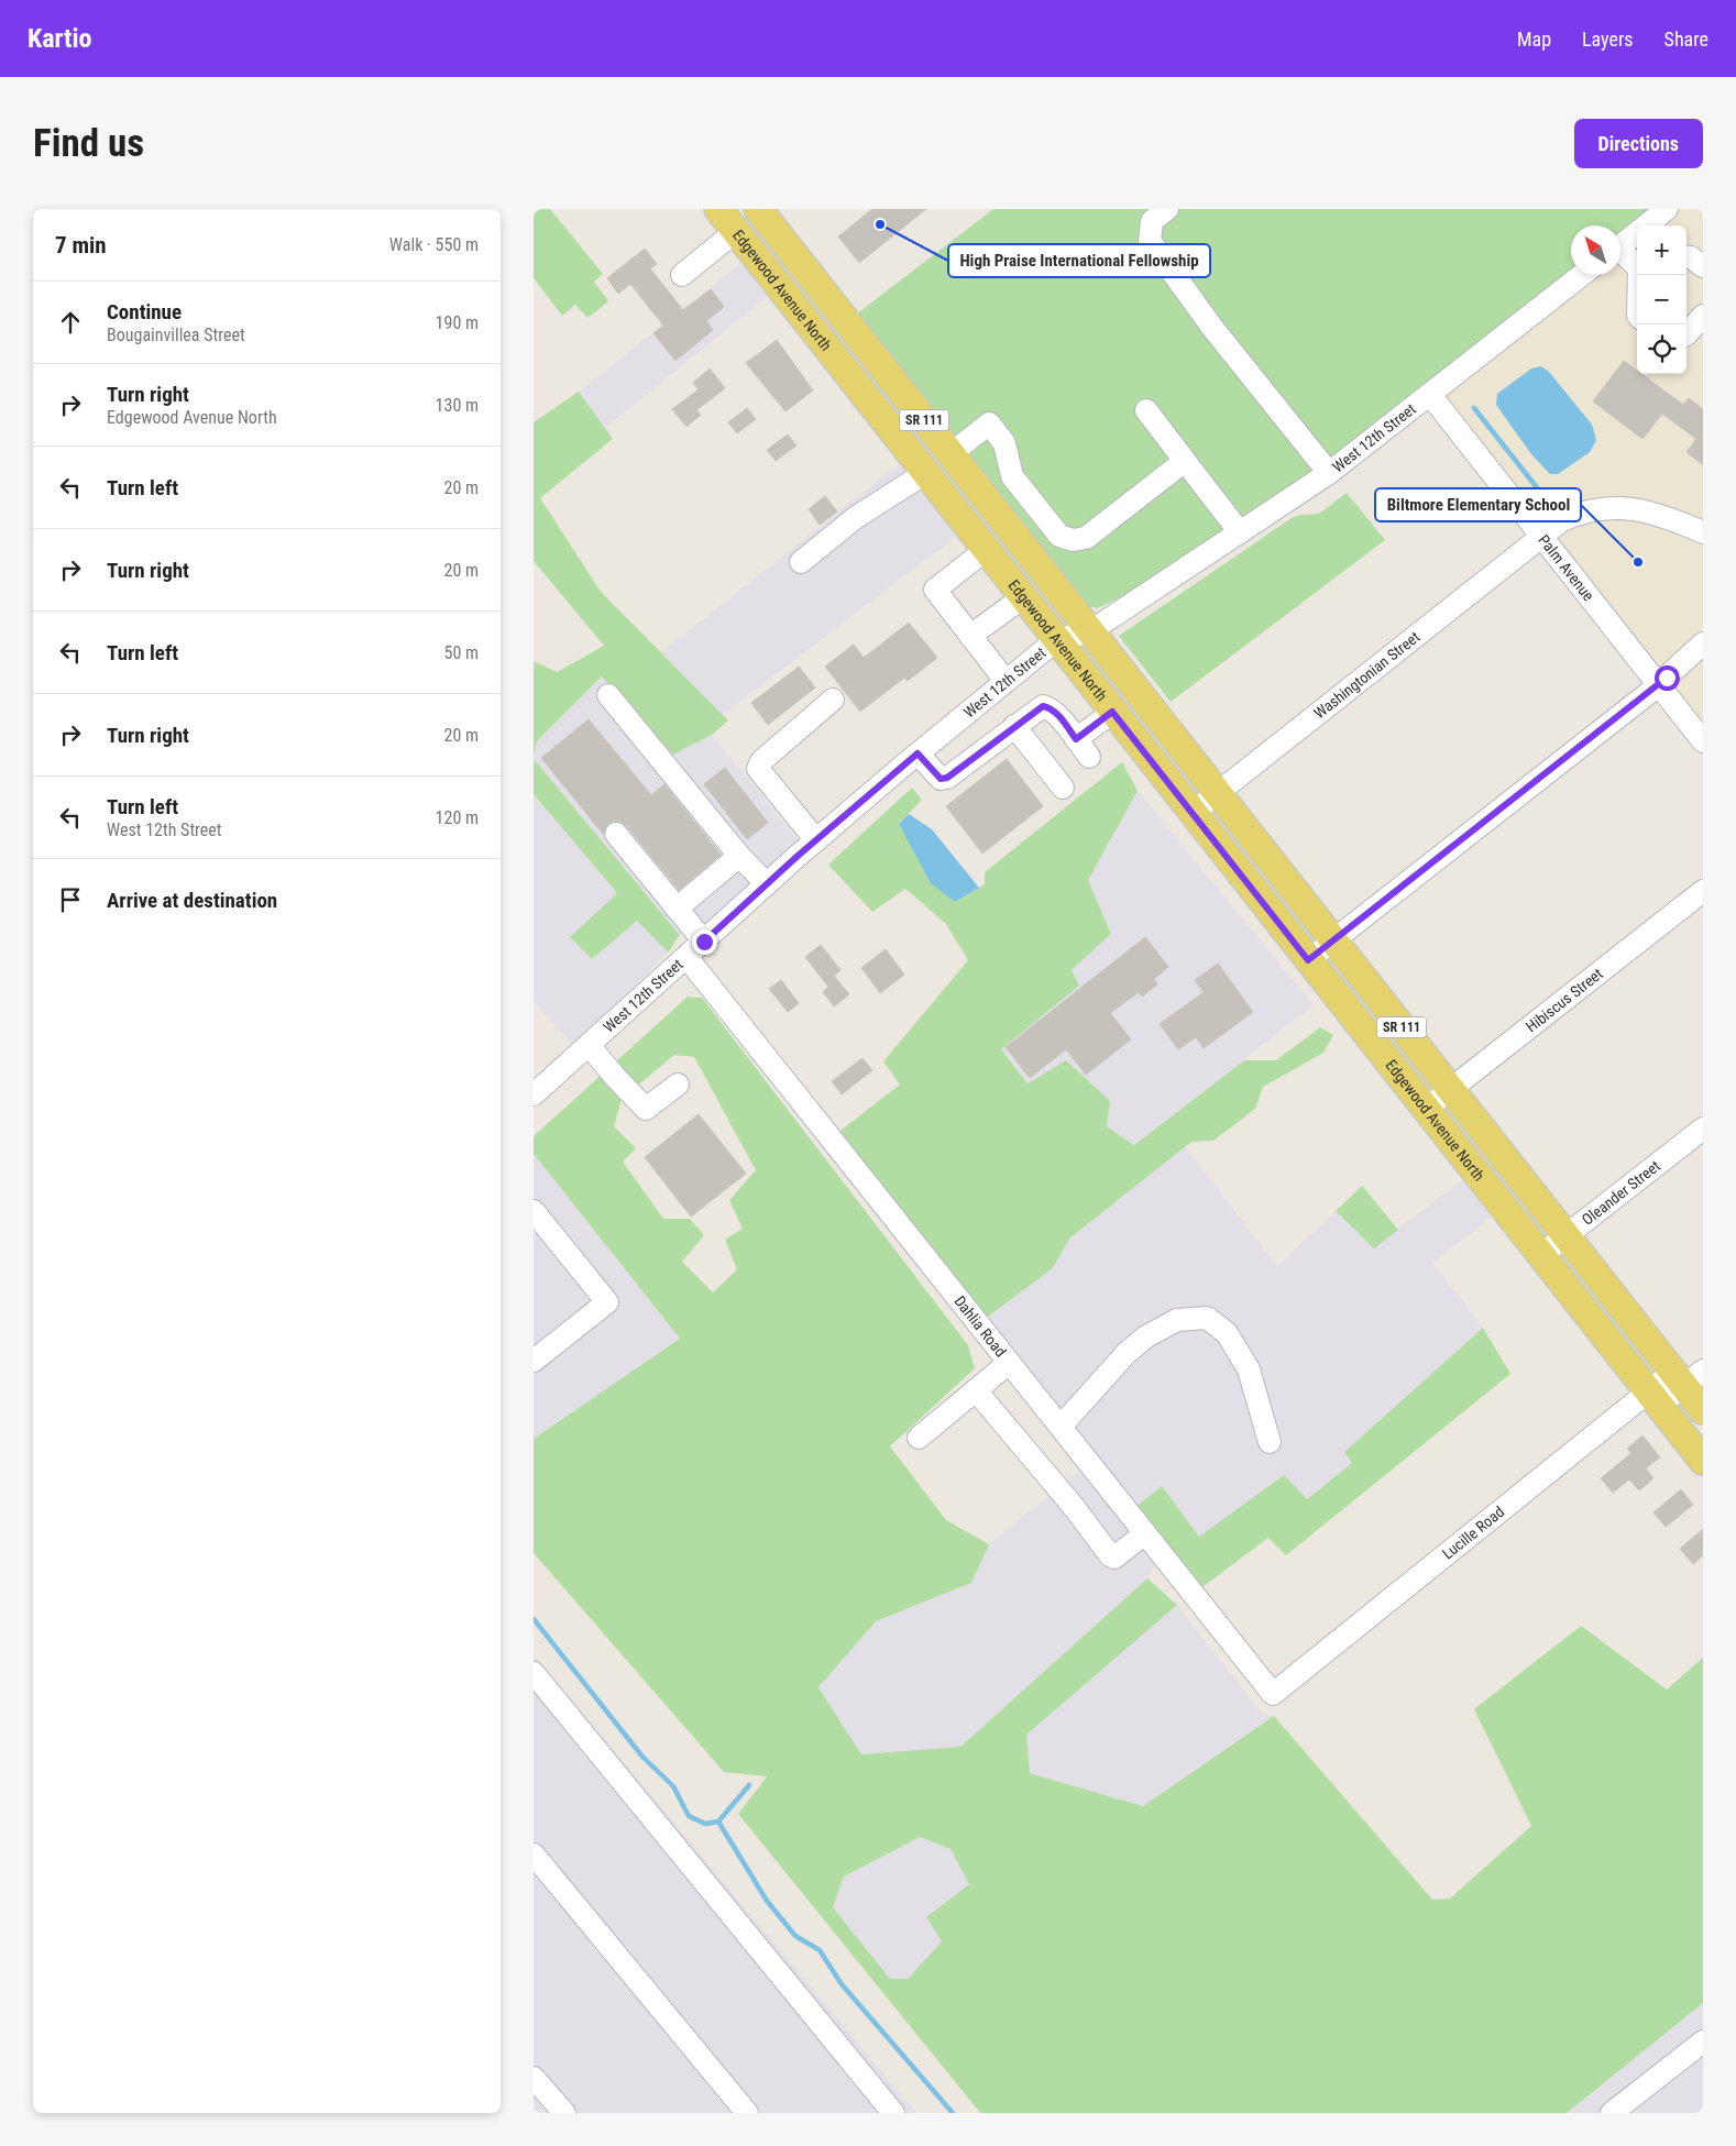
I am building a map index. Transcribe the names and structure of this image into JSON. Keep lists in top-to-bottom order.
{
  "streets": {
    "main road": ["Edgewood Avenue North", "SR 111"],
    "street": [
      "West 12th Street",
      "Palm Avenue",
      "Washingtonian Street",
      "Hibiscus Street",
      "Oleander Street",
      "Dahlia Road",
      "Lucille Road"
    ]
  },
  "crossings": [
    ["Edgewood Avenue North", "West 12th Street"],
    ["Edgewood Avenue North", "Washingtonian Street"],
    ["Edgewood Avenue North", "Hibiscus Street"],
    ["Edgewood Avenue North", "Oleander Street"],
    ["Edgewood Avenue North", "Lucille Road"],
    ["West 12th Street", "Palm Avenue"],
    ["West 12th Street", "Dahlia Road"],
    ["Palm Avenue", "Washingtonian Street"],
    ["Dahlia Road", "Lucille Road"]
  ],
  "places": ["High Praise International Fellowship", "Biltmore Elementary School"],
  "north": "top left",
  "page": {
    "header": "Kartio",
    "nav": ["Map", "Layers", "Share"],
    "buttons": "Directions",
    "title": "Find us",
    "heading": ["7 min", "Walk · 550 m"],
    "map_buttons": ["+", "−"],
    "list": [
      ["Continue", "Bougainvillea Street", "190 m"],
      ["Turn right", "Edgewood Avenue North", "130 m"],
      ["Turn left", "20 m"],
      ["Turn right", "20 m"],
      ["Turn left", "50 m"],
      ["Turn right", "20 m"],
      ["Turn left", "West 12th Street", "120 m"],
      "Arrive at destination"
    ]
  }
}
